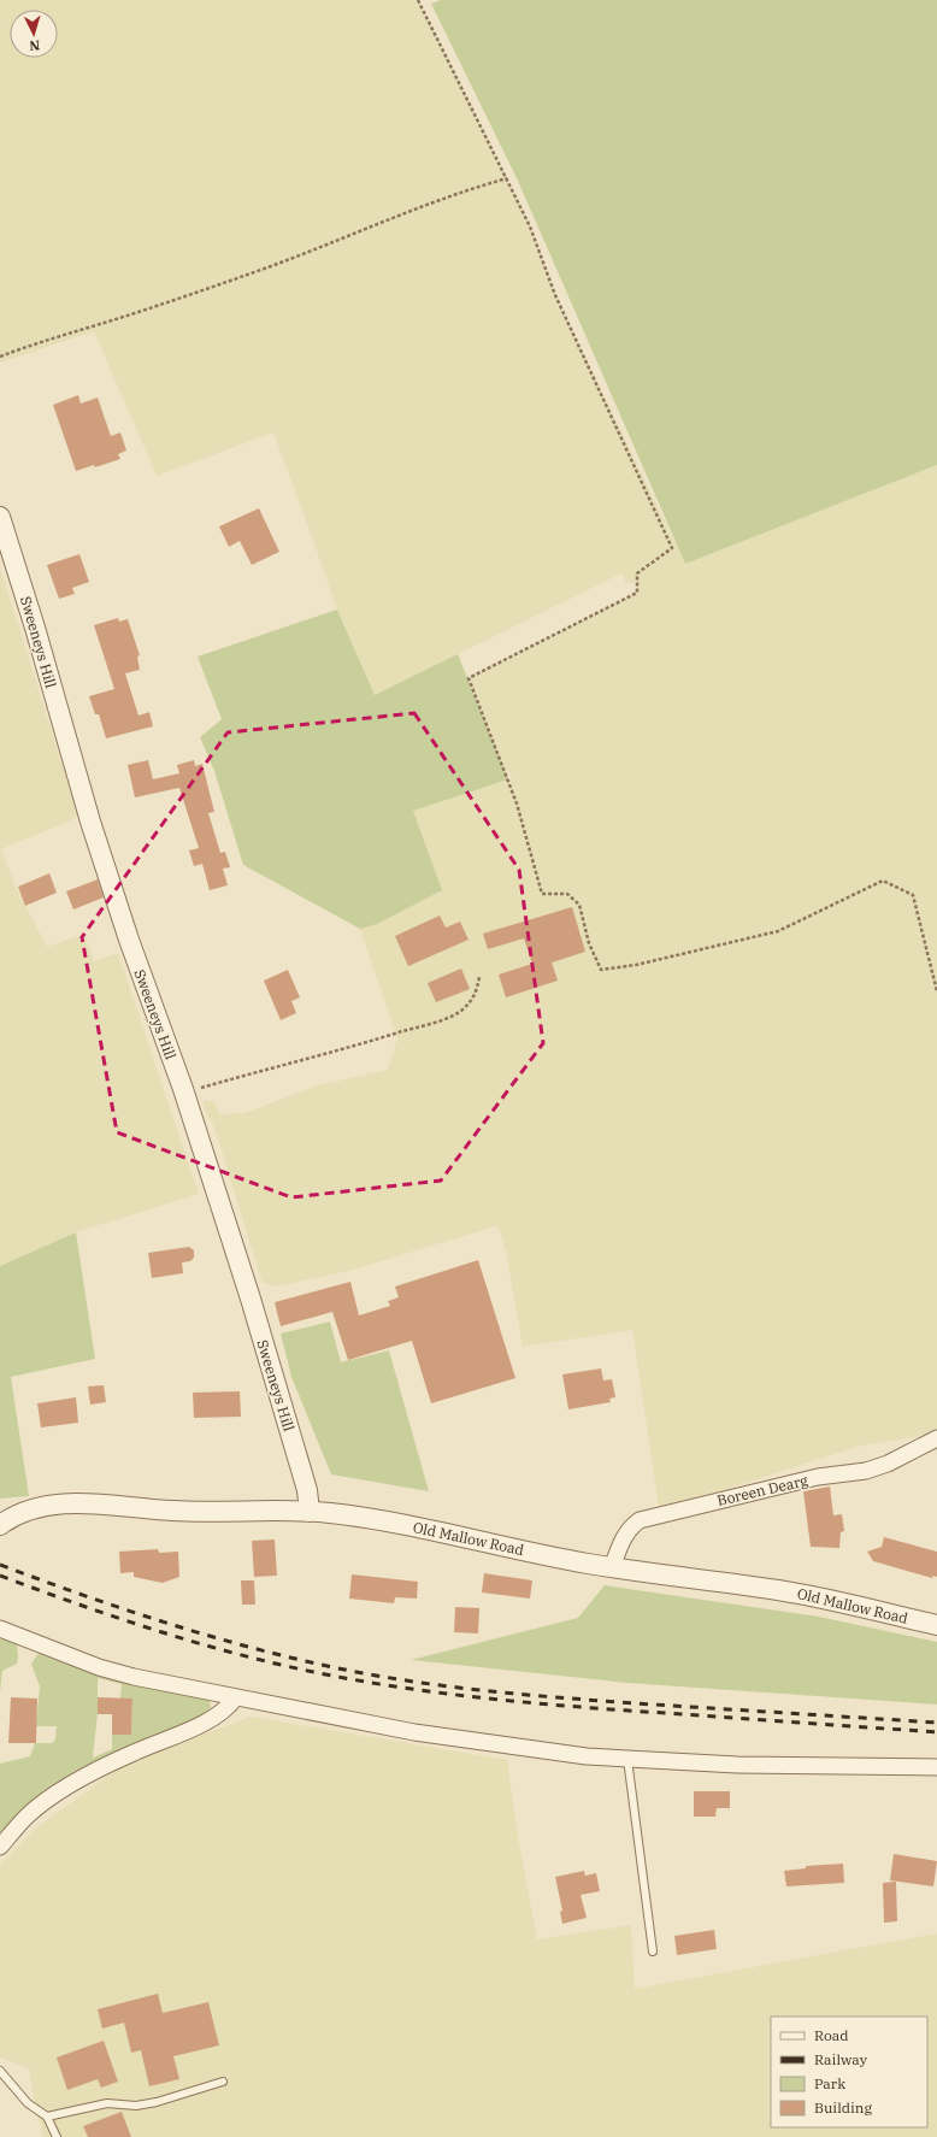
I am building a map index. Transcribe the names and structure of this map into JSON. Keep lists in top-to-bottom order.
{
  "streets": {
    "street": ["Sweeneys Hill", "Boreen Dearg", "Old Mallow Road"]
  },
  "crossings": [
    ["Sweeneys Hill", "Old Mallow Road"],
    ["Boreen Dearg", "Old Mallow Road"]
  ],
  "legend": [
    "Road",
    "Railway",
    "Park",
    "Building"
  ],
  "north": "bottom"
}
